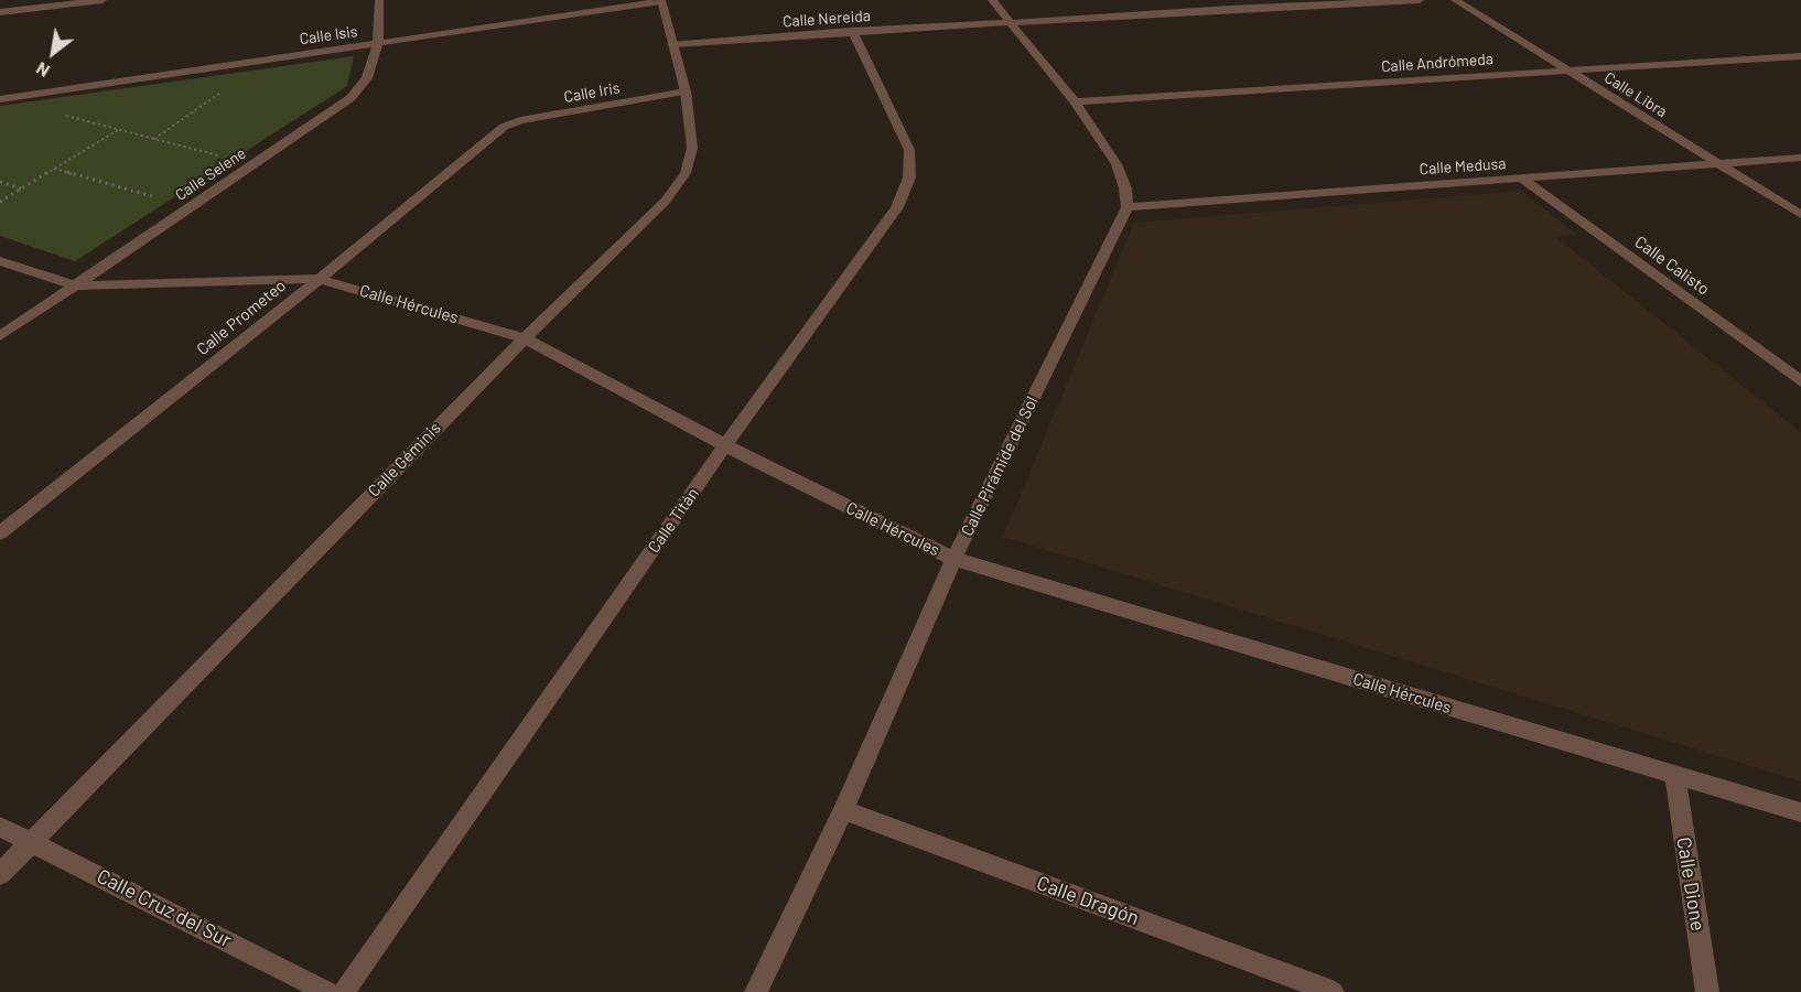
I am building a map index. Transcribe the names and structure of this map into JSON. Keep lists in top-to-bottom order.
{
  "streets": {
    "street": [
      "Calle Nereida",
      "Calle Isis",
      "Calle Andrómeda",
      "Calle Iris",
      "Calle Libra",
      "Calle Medusa",
      "Calle Selene",
      "Calle Calisto",
      "Calle Hércules",
      "Calle Prometeo",
      "Calle Géminis",
      "Calle Pirámide del Sol",
      "Calle Titán",
      "Calle Dione",
      "Calle Dragón",
      "Calle Cruz del Sur"
    ]
  },
  "crossings": [
    ["Calle Nereida", "Calle Géminis"],
    ["Calle Nereida", "Calle Titán"],
    ["Calle Isis", "Calle Selene"],
    ["Calle Isis", "Calle Géminis"],
    ["Calle Andrómeda", "Calle Libra"],
    ["Calle Iris", "Calle Prometeo"],
    ["Calle Iris", "Calle Géminis"],
    ["Calle Libra", "Calle Medusa"],
    ["Calle Medusa", "Calle Calisto"],
    ["Calle Medusa", "Calle Pirámide del Sol"],
    ["Calle Selene", "Calle Hércules"],
    ["Calle Hércules", "Calle Prometeo"],
    ["Calle Hércules", "Calle Géminis"],
    ["Calle Hércules", "Calle Pirámide del Sol"],
    ["Calle Hércules", "Calle Titán"],
    ["Calle Hércules", "Calle Dione"],
    ["Calle Géminis", "Calle Cruz del Sur"],
    ["Calle Pirámide del Sol", "Calle Dragón"]
  ],
  "north": "bottom left"
}
